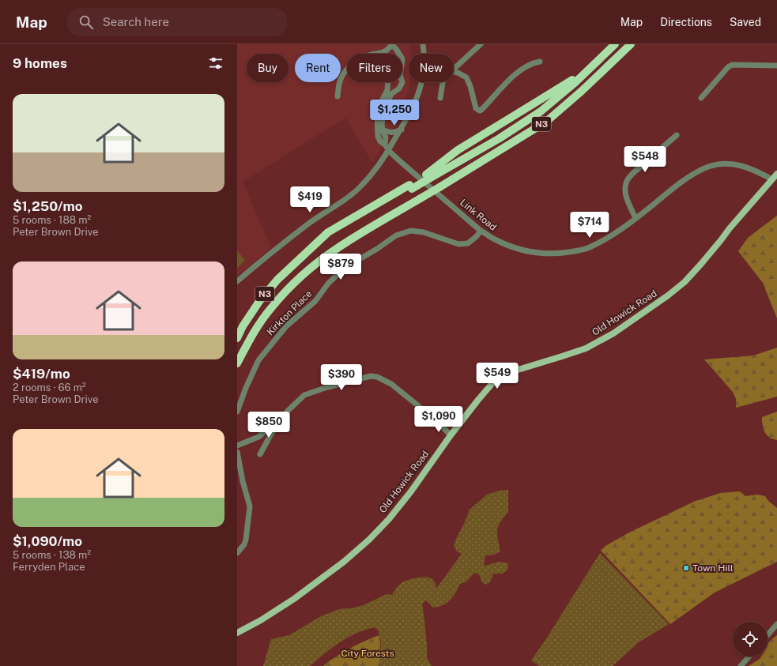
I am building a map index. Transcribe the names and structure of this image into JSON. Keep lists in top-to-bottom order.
{
  "streets": {
    "highway": ["N3"],
    "main road": ["Old Howick Road"],
    "street": ["Link Road", "Kirkton Place"]
  },
  "crossings": [
    ["Link Road", "Kirkton Place"],
    ["Link Road", "Old Howick Road"]
  ],
  "parks": ["City Forests"],
  "places": ["Town Hill"],
  "page": {
    "header": "Map",
    "search": "Search here",
    "nav": ["Map", "Directions", "Saved"],
    "heading": "9 homes",
    "chip": [
      "Buy",
      "Rent",
      "Filters",
      "New"
    ],
    "list": [
      {
        "name": "$1,250/mo",
        "note": "5 rooms · 188 m² · Peter Brown Drive"
      },
      {
        "name": "$419/mo",
        "note": "2 rooms · 66 m² · Peter Brown Drive"
      },
      {
        "name": "$1,090/mo",
        "note": "5 rooms · 138 m² · Ferryden Place"
      }
    ],
    "price": [
      "$1,250",
      "$548",
      "$419",
      "$714",
      "$879",
      "$549",
      "$390",
      "$1,090",
      "$850"
    ]
  }
}
